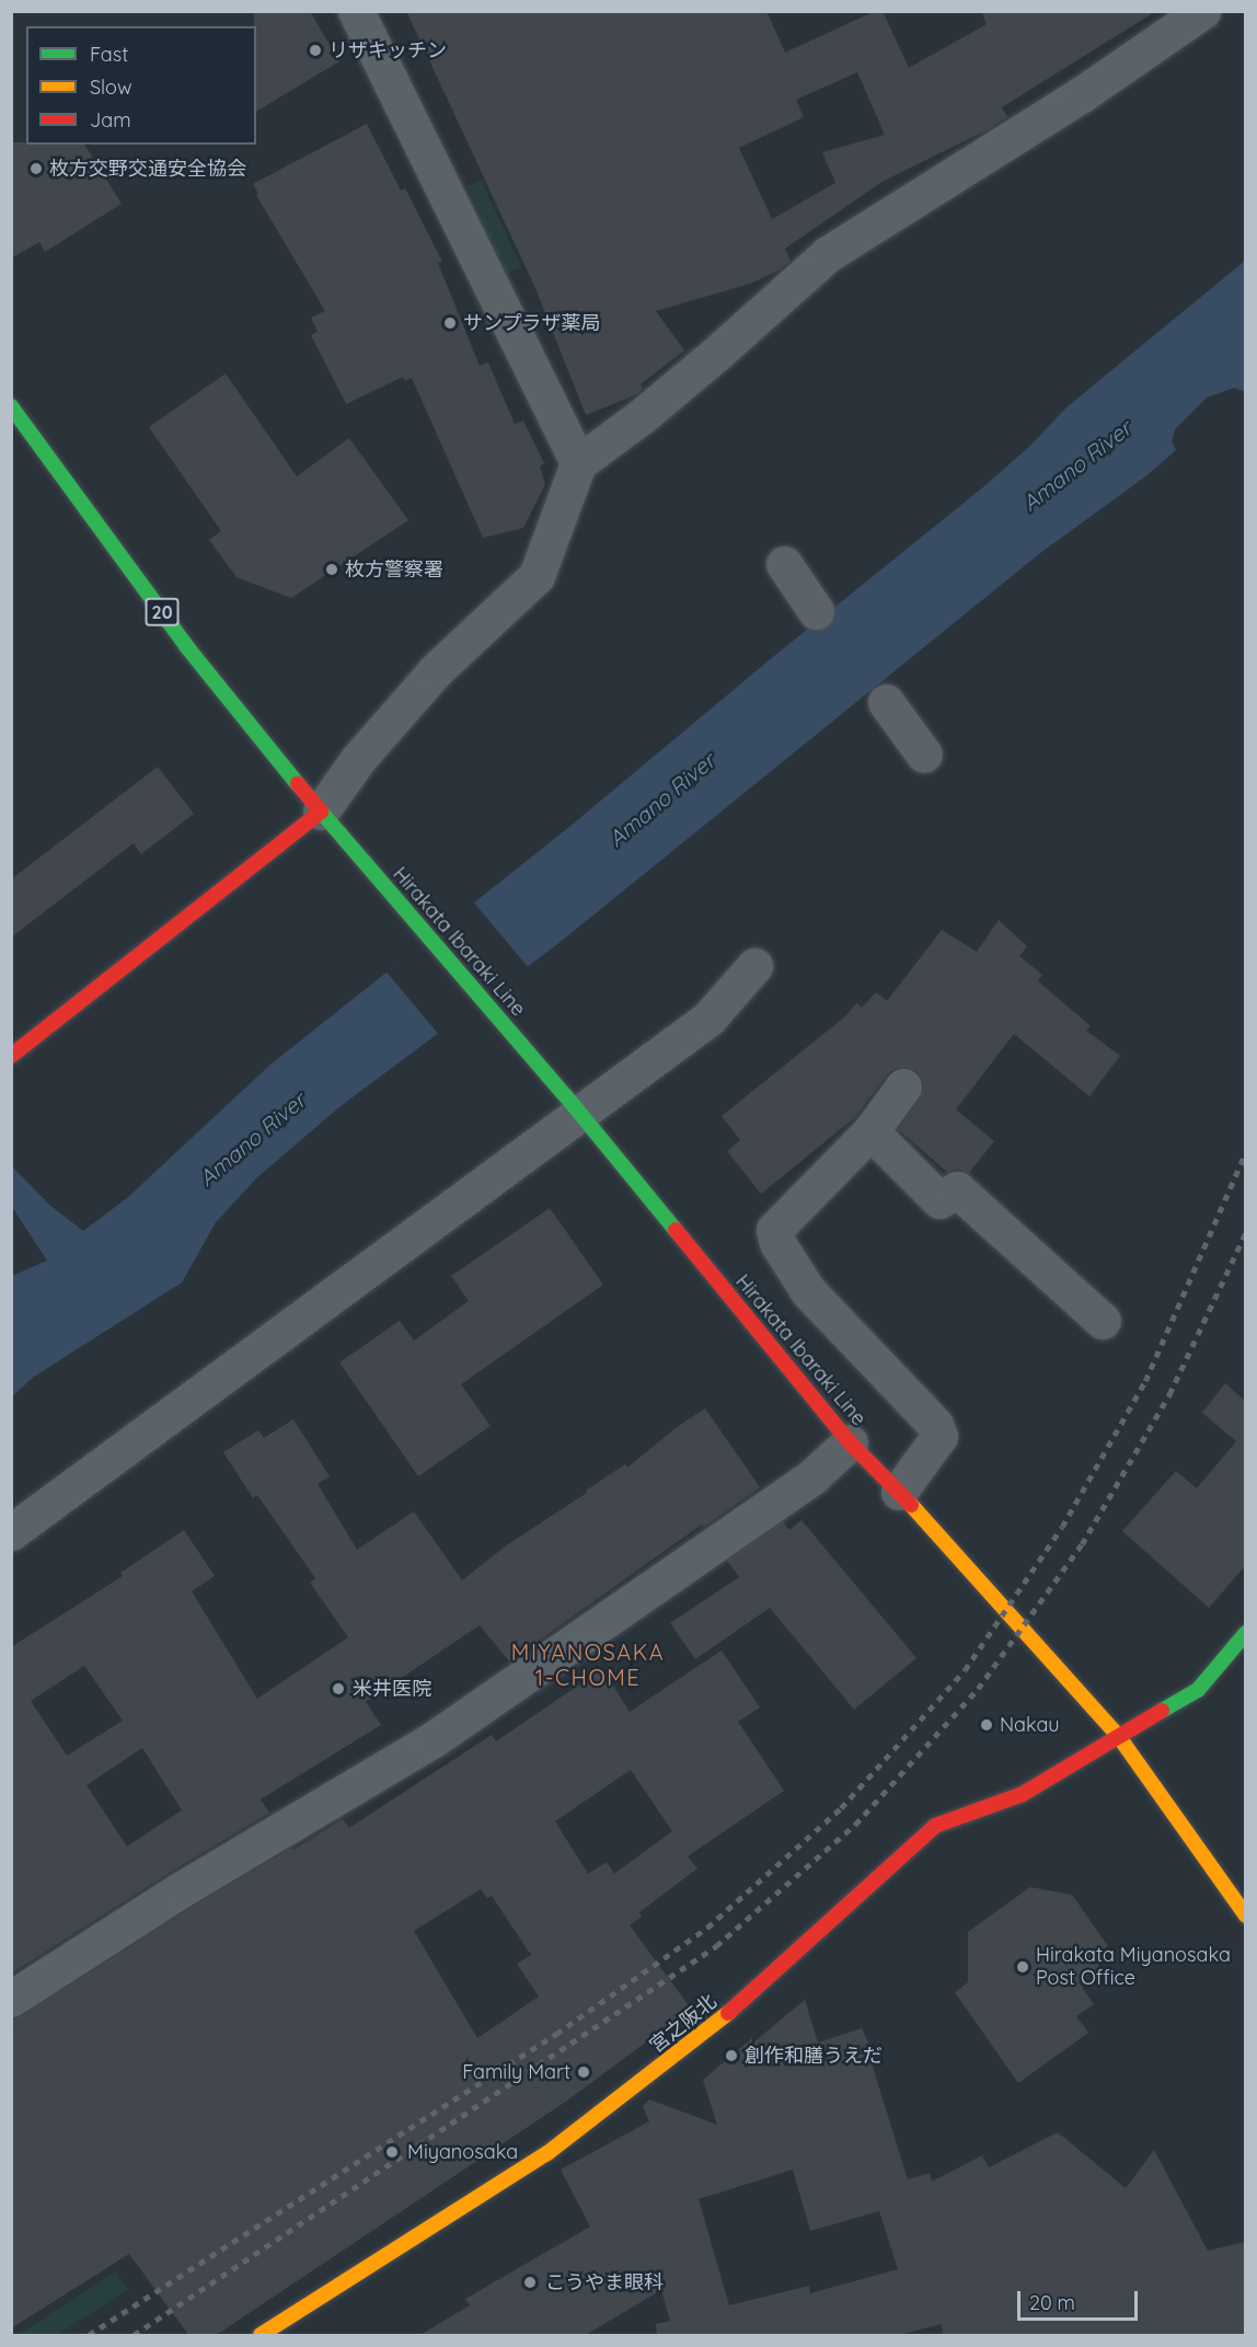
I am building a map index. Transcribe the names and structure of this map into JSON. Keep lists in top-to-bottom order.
{
  "streets": {
    "main road": ["20", "Hirakata Ibaraki Line", "宮之阪北"]
  },
  "crossings": [
    ["20", "Hirakata Ibaraki Line"],
    ["Hirakata Ibaraki Line", "宮之阪北"]
  ],
  "districts": ["MIYANOSAKA 1-CHOME"],
  "water": ["Amano River"],
  "places": [
    "リザキッチン",
    "枚方交野交通安全協会",
    "サンプラザ薬局",
    "枚方警察署",
    "米井医院",
    "Nakau",
    "Hirakata Miyanosaka Post Office",
    "創作和膳うえだ",
    "Family Mart",
    "Miyanosaka",
    "こうやま眼科"
  ],
  "legend": ["Fast", "Slow", "Jam"],
  "scale_bar": "20 m"
}
